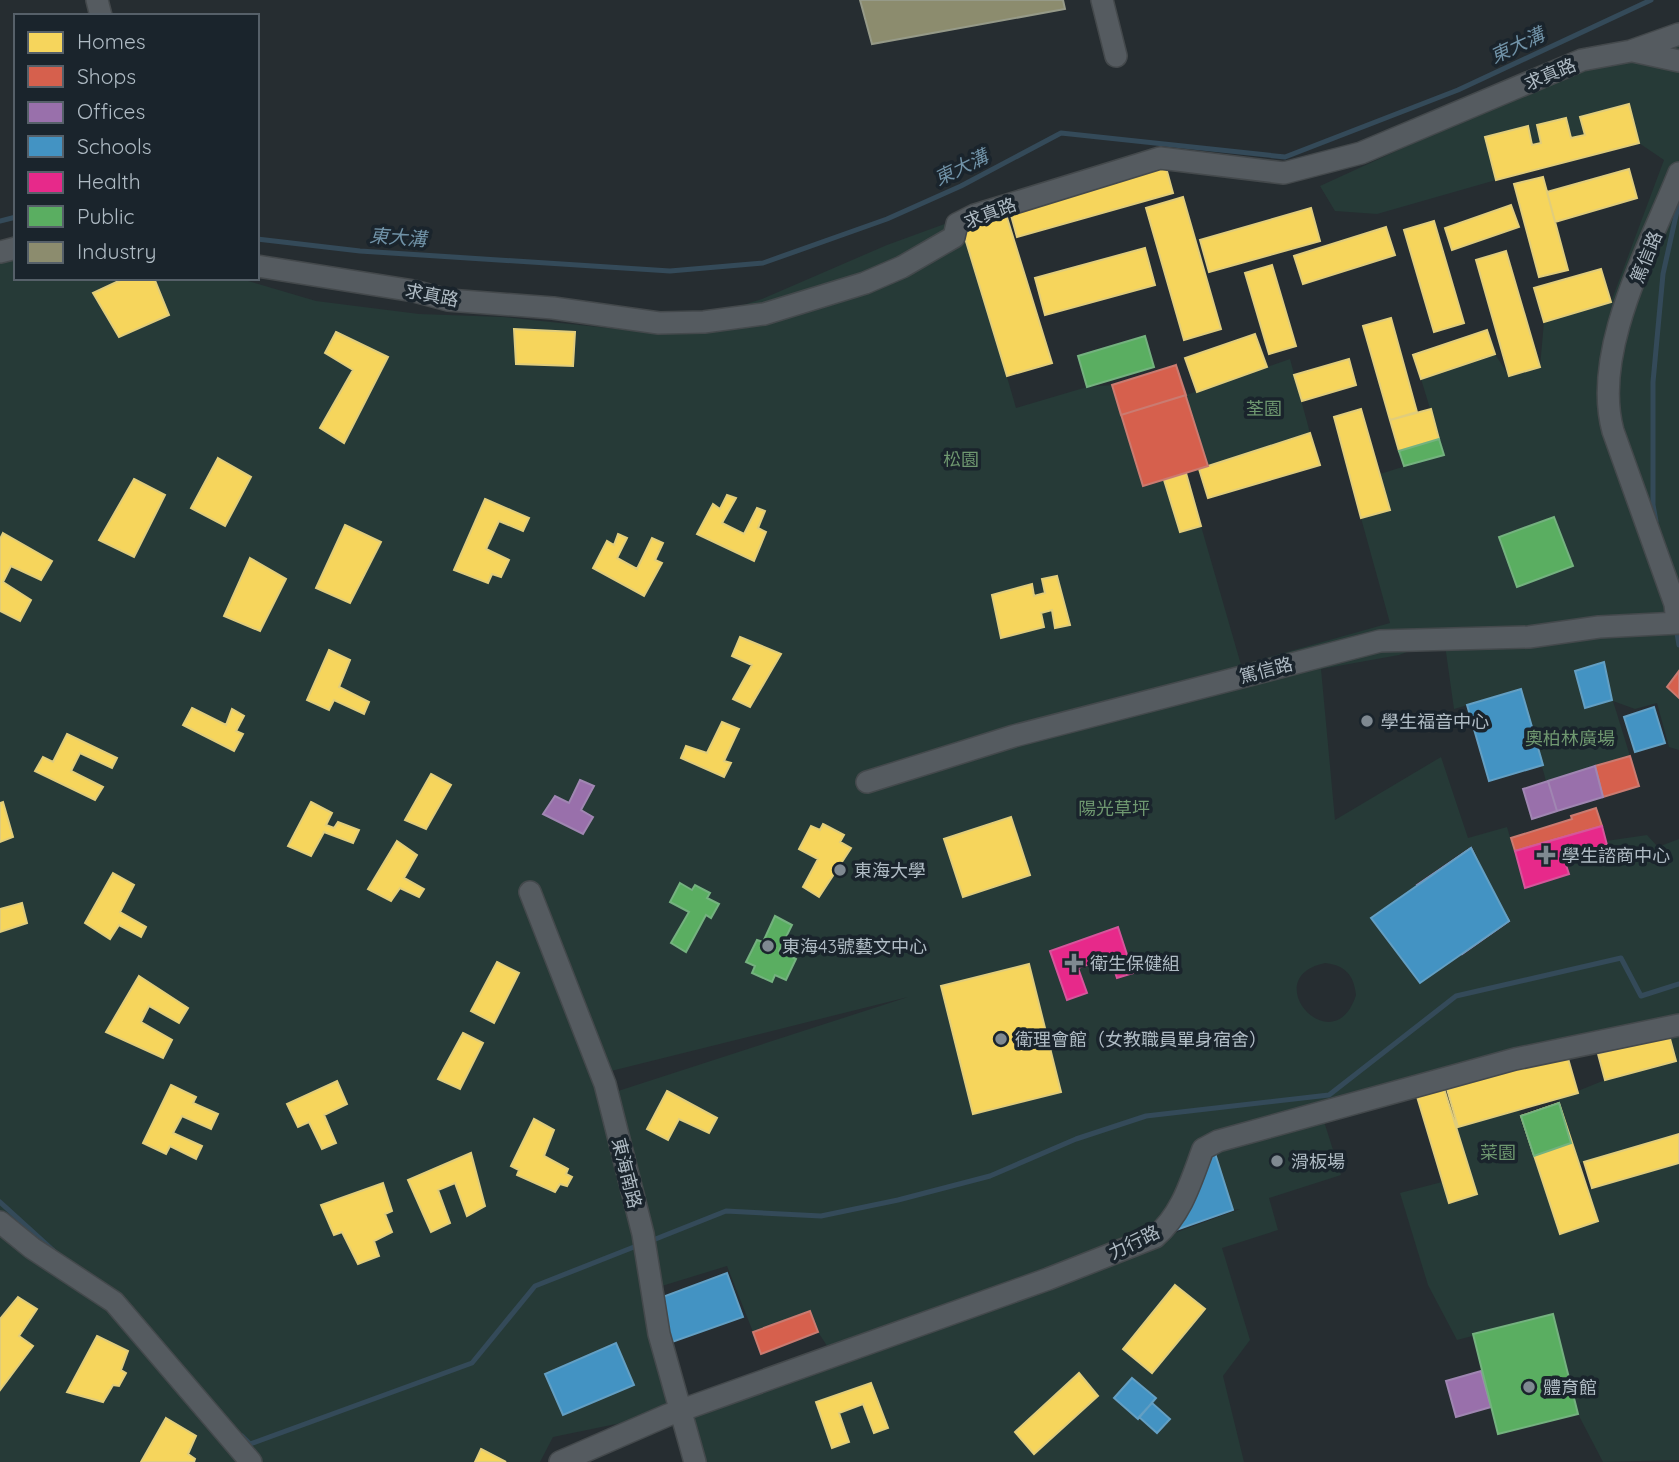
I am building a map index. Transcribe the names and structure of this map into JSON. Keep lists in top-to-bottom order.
{
  "streets": {
    "street": [
      "求真路",
      "篤信路",
      "東海南路",
      "力行路"
    ]
  },
  "crossings": [
    ["東海南路", "力行路"]
  ],
  "water": ["東大溝"],
  "parks": [
    "荃園",
    "松園",
    "奧柏林廣場",
    "陽光草坪",
    "菜園"
  ],
  "places": {
    "other": [
      "學生福音中心",
      "東海大學",
      "東海43號藝文中心",
      "衛理會館（女教職員單身宿舍）",
      "滑板場",
      "體育館"
    ],
    "health": ["學生諮商中心", "衛生保健組"]
  },
  "legend": [
    "Homes",
    "Shops",
    "Offices",
    "Schools",
    "Health",
    "Public",
    "Industry"
  ]
}
